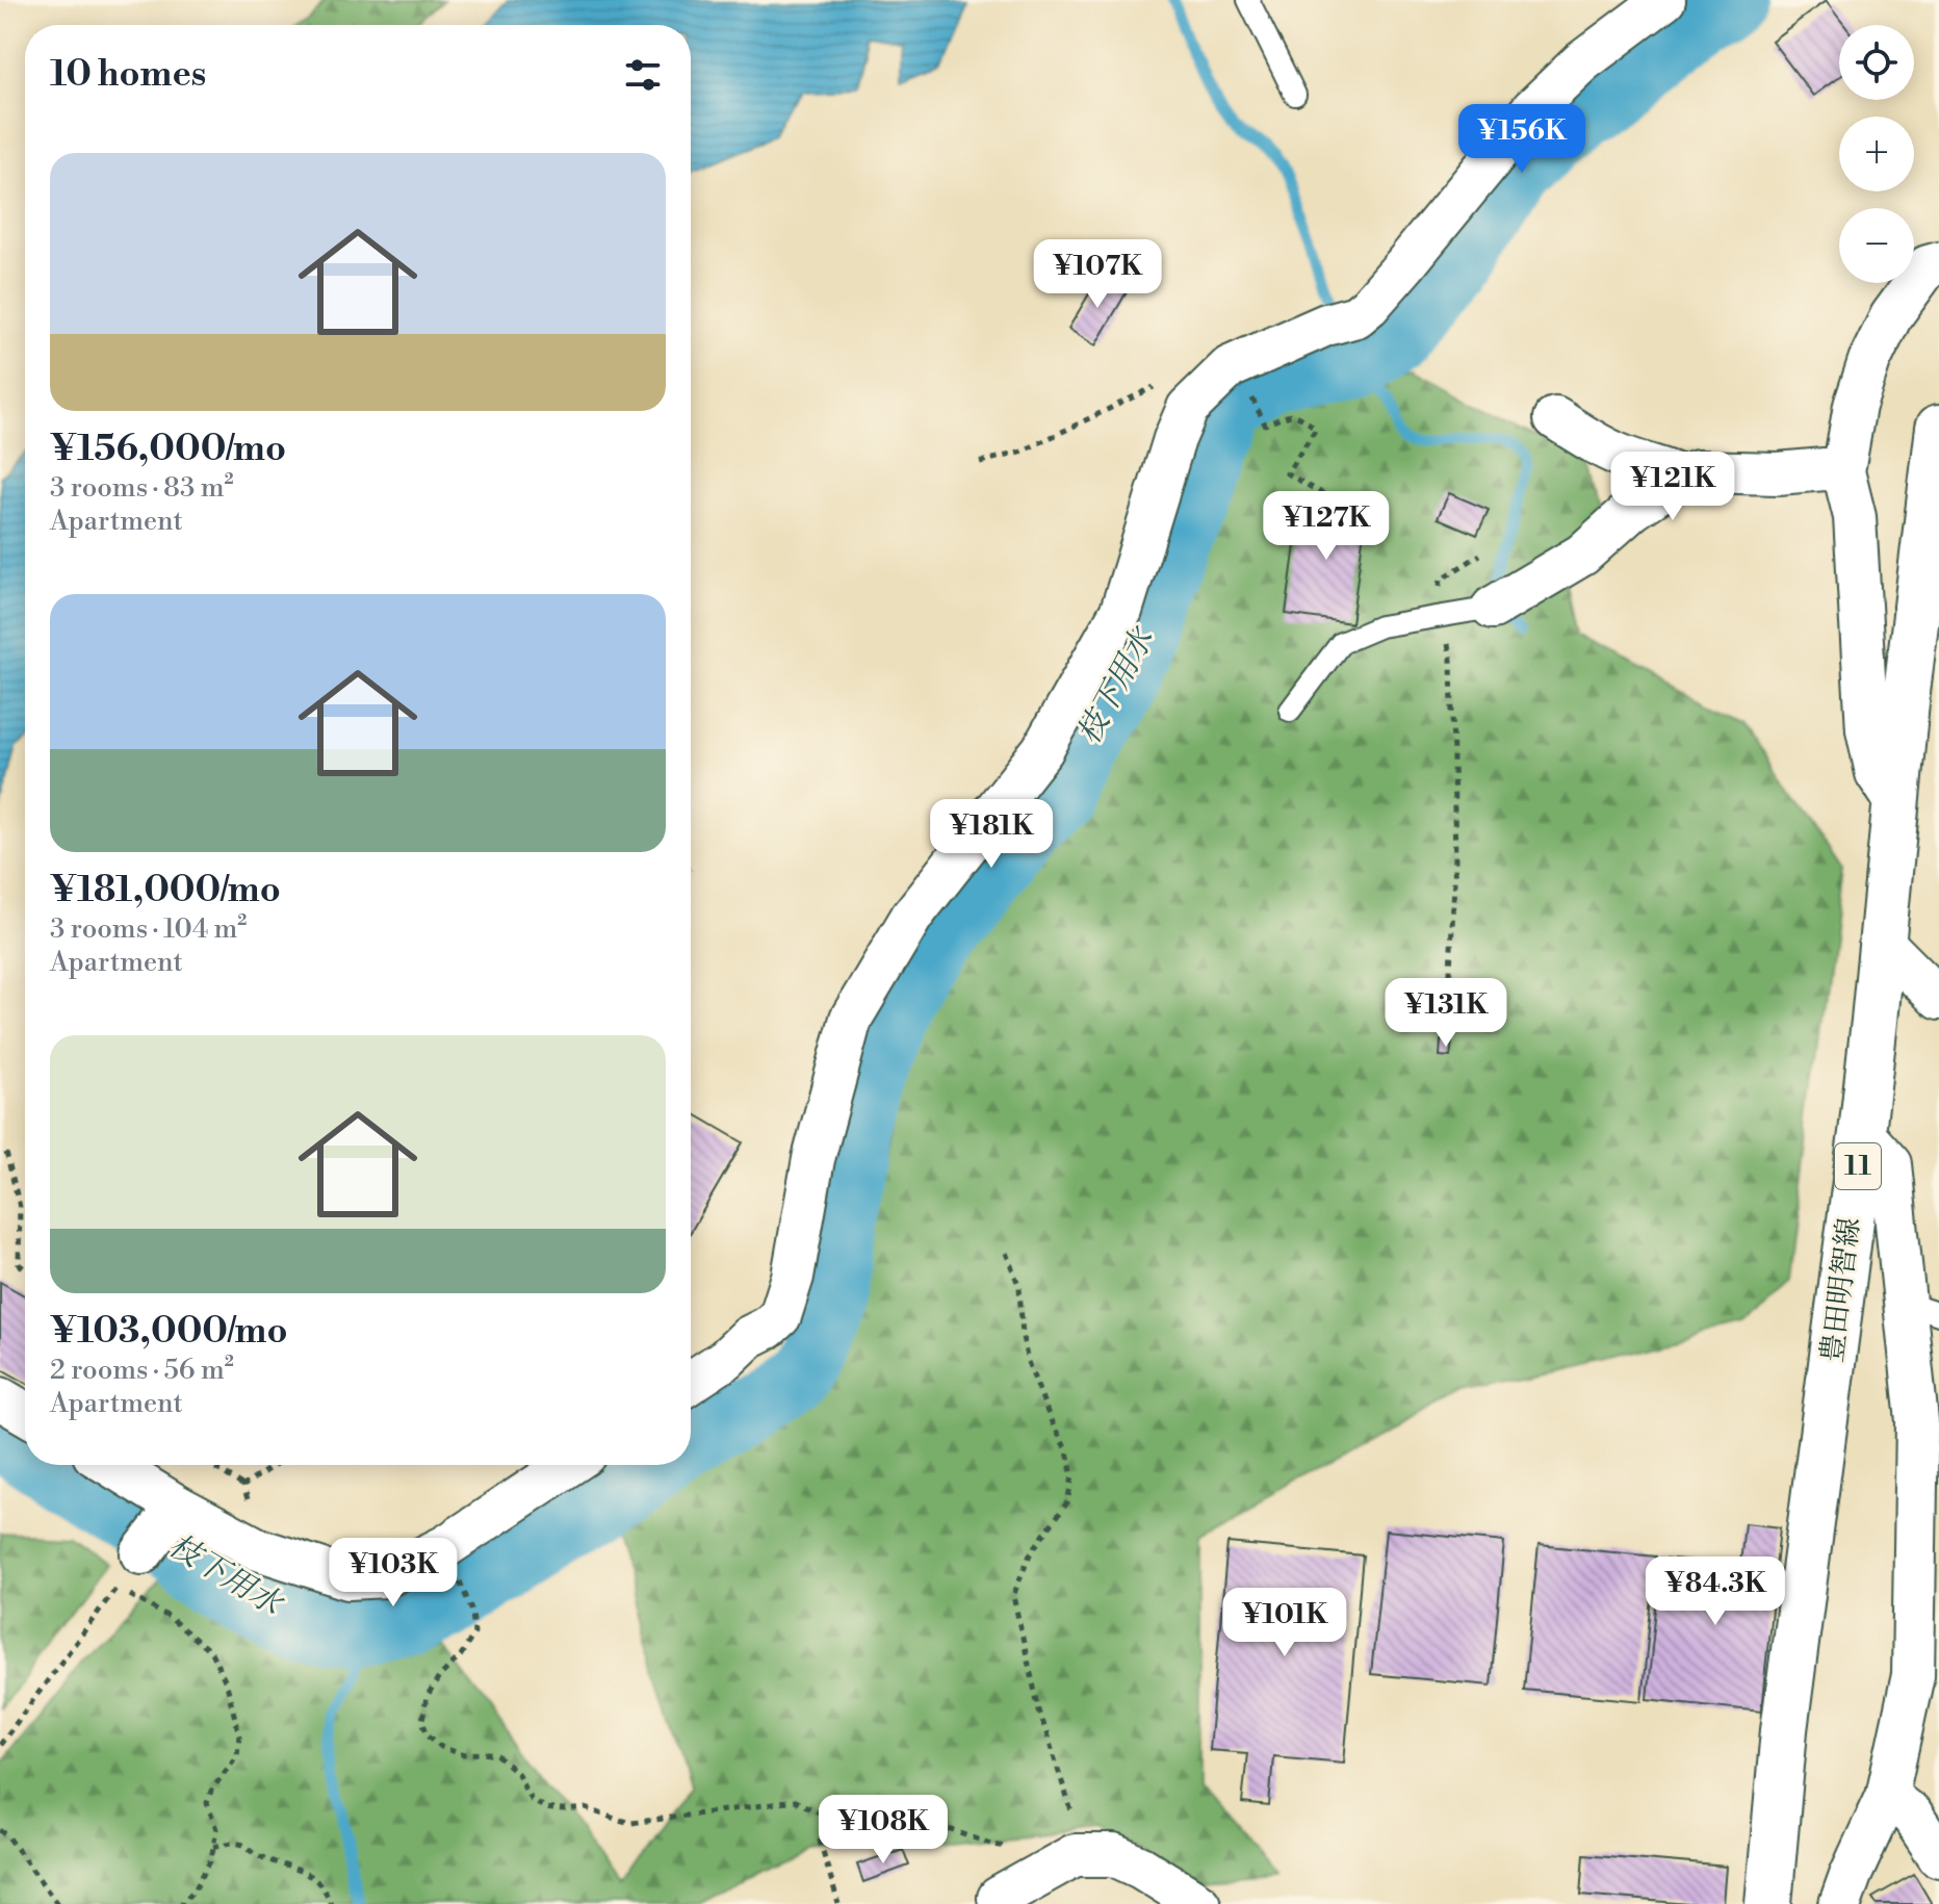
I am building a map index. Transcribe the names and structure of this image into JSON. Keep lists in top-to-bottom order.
{
  "streets": {
    "main road": ["11", "豊田明智線"]
  },
  "water": ["枝下用水"],
  "page": {
    "map_buttons": ["+", "−"],
    "heading": "10 homes",
    "price": [
      "¥156K",
      "¥107K",
      "¥121K",
      "¥127K",
      "¥181K",
      "¥131K",
      "¥103K",
      "¥84.3K",
      "¥101K",
      "¥108K"
    ],
    "list": [
      {
        "name": "¥156,000/mo",
        "note": "3 rooms · 83 m² · Apartment"
      },
      {
        "name": "¥181,000/mo",
        "note": "3 rooms · 104 m² · Apartment"
      },
      {
        "name": "¥103,000/mo",
        "note": "2 rooms · 56 m² · Apartment"
      }
    ]
  }
}
